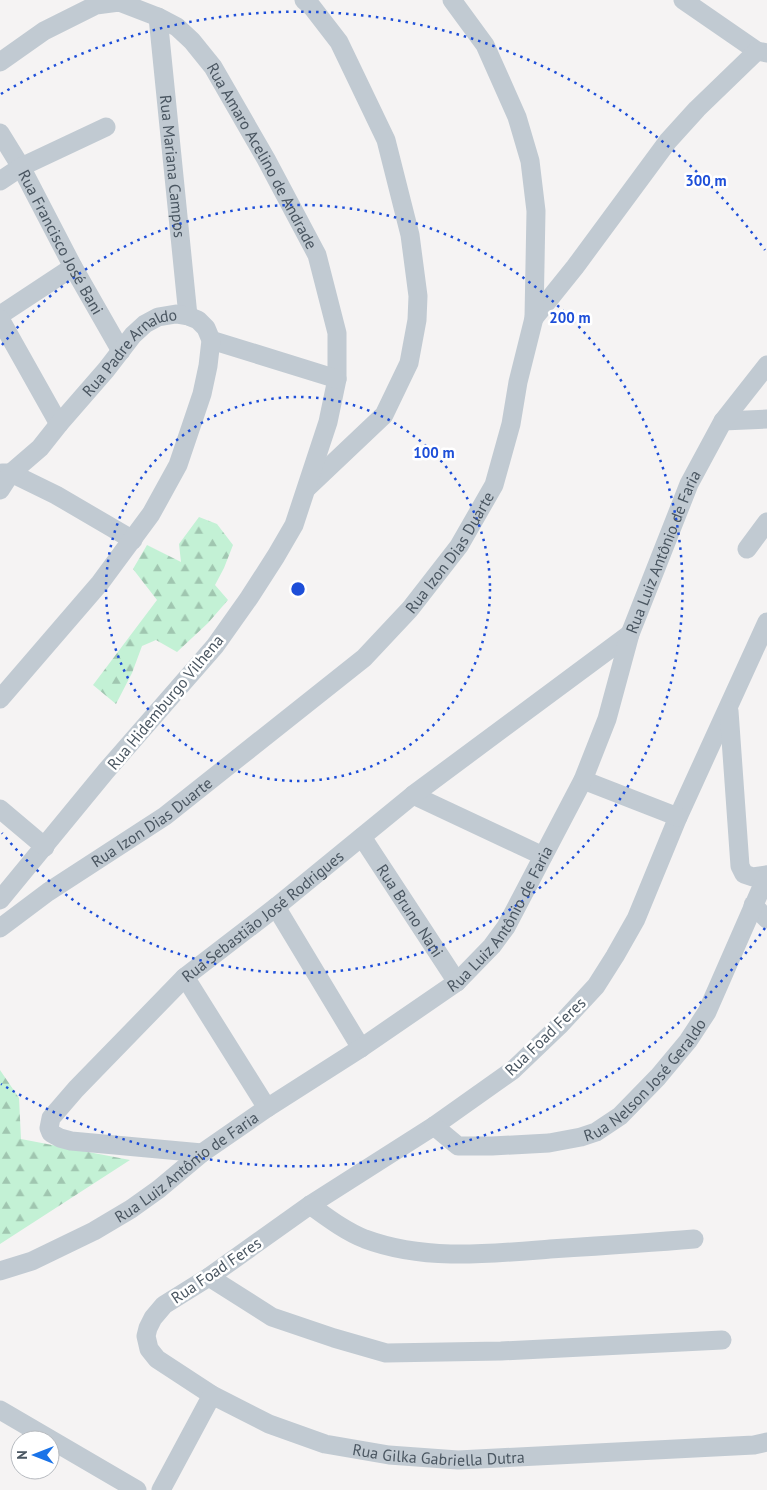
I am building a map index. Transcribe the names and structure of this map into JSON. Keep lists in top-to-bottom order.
{
  "streets": {
    "street": [
      "Rua Amaro Acelino de Andrade",
      "Rua Mariana Campos",
      "Rua Francisco José Bani",
      "Rua Padre Arnaldo",
      "Rua Izon Dias Duarte",
      "Rua Luiz Antônio de Faria",
      "Rua Hidemburgo Vilhena",
      "Rua Bruno Nani",
      "Rua Sebastião José Rodrigues",
      "Rua Foad Feres",
      "Rua Nelson José Geraldo",
      "Rua Gilka Gabriella Dutra"
    ]
  },
  "crossings": [
    ["Rua Amaro Acelino de Andrade", "Rua Mariana Campos"],
    ["Rua Amaro Acelino de Andrade", "Rua Hidemburgo Vilhena"],
    ["Rua Mariana Campos", "Rua Padre Arnaldo"],
    ["Rua Francisco José Bani", "Rua Padre Arnaldo"],
    ["Rua Luiz Antônio de Faria", "Rua Bruno Nani"],
    ["Rua Luiz Antônio de Faria", "Rua Sebastião José Rodrigues"],
    ["Rua Bruno Nani", "Rua Sebastião José Rodrigues"],
    ["Rua Foad Feres", "Rua Nelson José Geraldo"],
    ["Rua Foad Feres", "Rua Gilka Gabriella Dutra"]
  ],
  "north": "left",
  "rings": ["300 m", "200 m", "100 m"]
}
